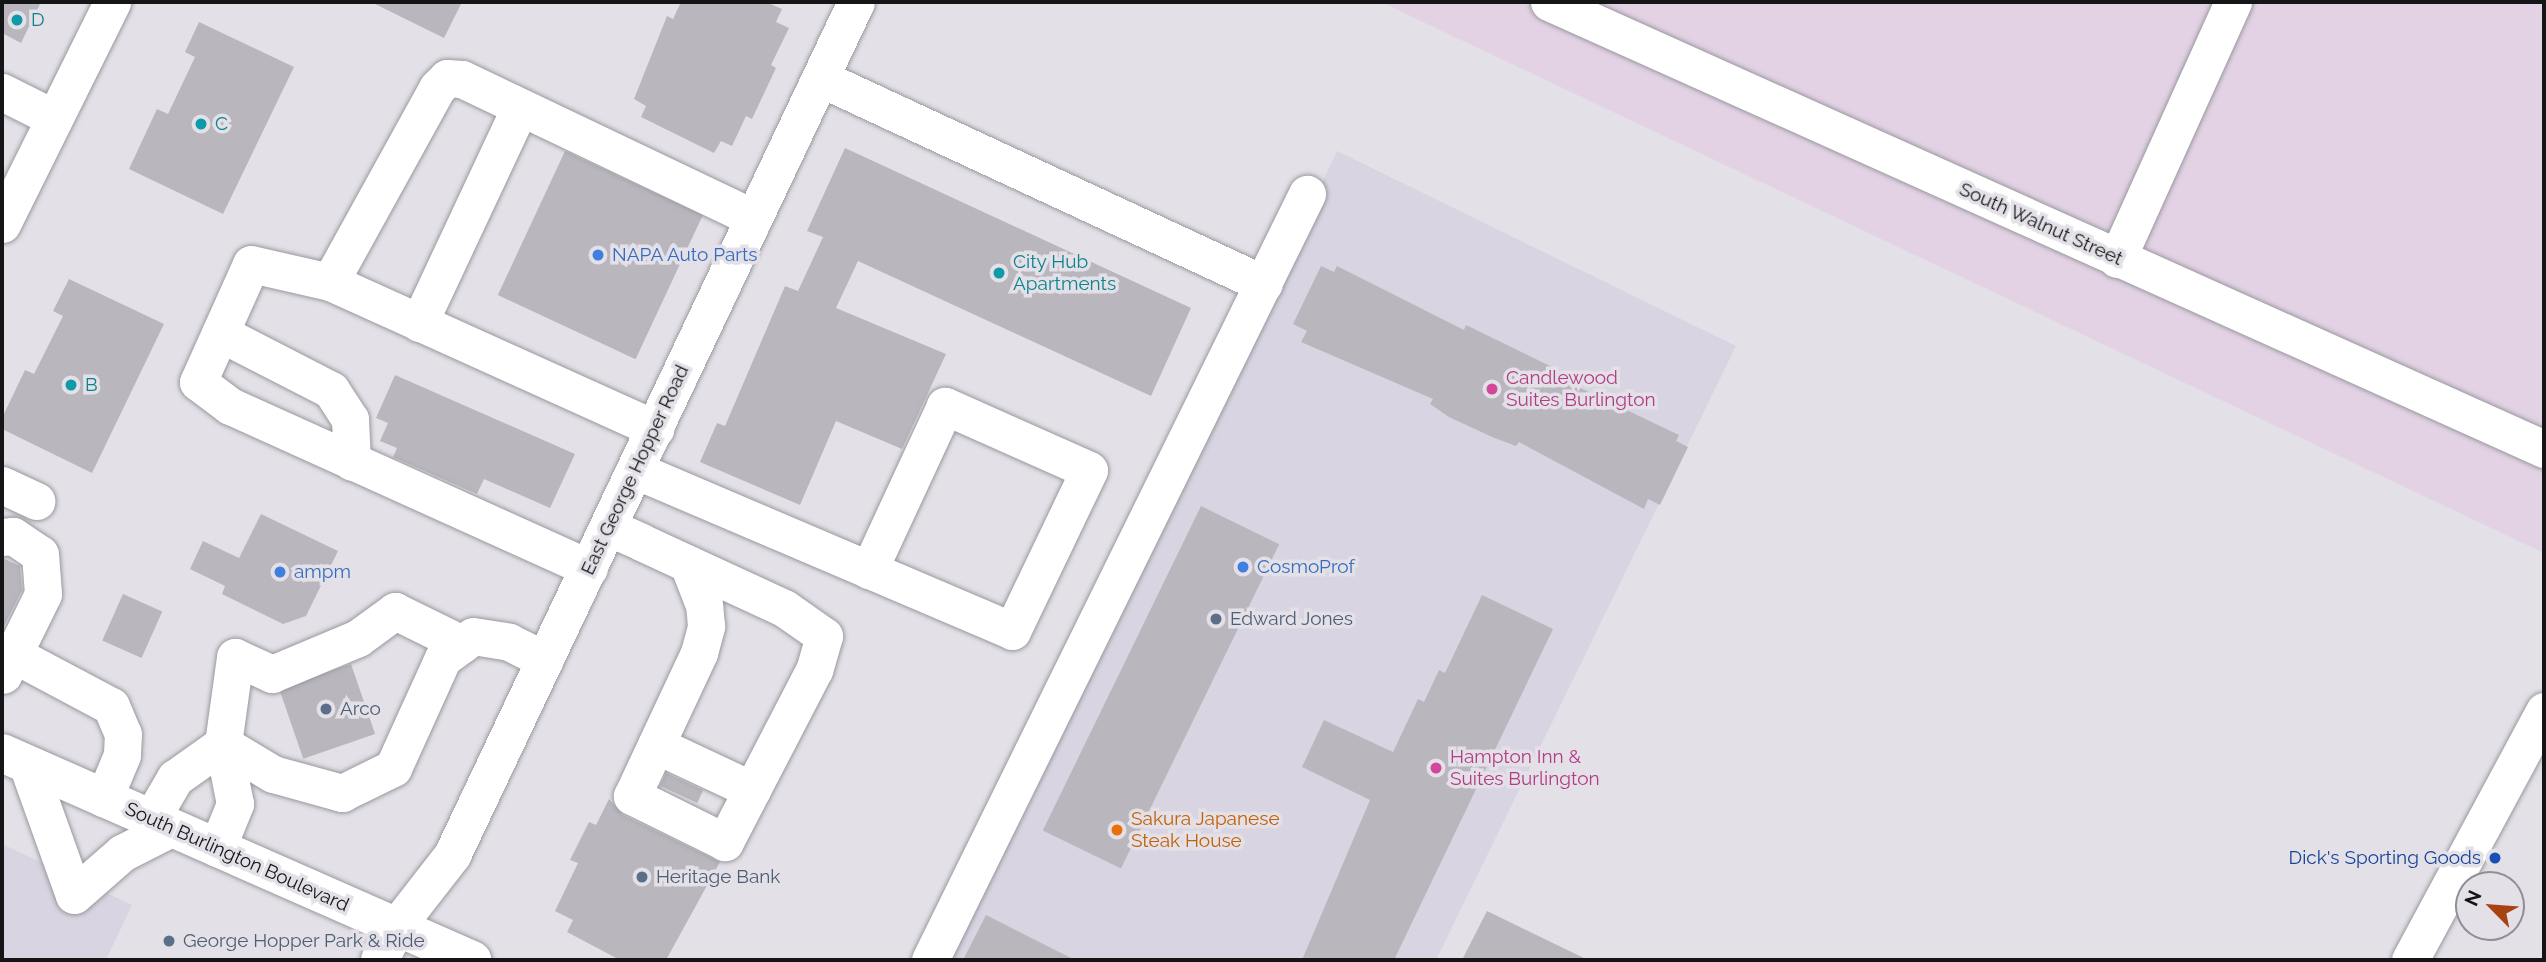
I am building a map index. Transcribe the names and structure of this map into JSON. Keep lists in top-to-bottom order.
{
  "streets": {
    "main road": ["South Burlington Boulevard"],
    "street": ["South Walnut Street", "East George Hopper Road"]
  },
  "crossings": [
    ["East George Hopper Road", "South Burlington Boulevard"]
  ],
  "places": [
    "D",
    "C",
    "NAPA Auto Parts",
    "City Hub Apartments",
    "B",
    "Candlewood Suites Burlington",
    "CosmoProf",
    "ampm",
    "Edward Jones",
    "Arco",
    "Hampton Inn & Suites Burlington",
    "Sakura Japanese Steak House",
    "Dick's Sporting Goods",
    "Heritage Bank",
    "George Hopper Park & Ride"
  ],
  "north": "top left"
}
